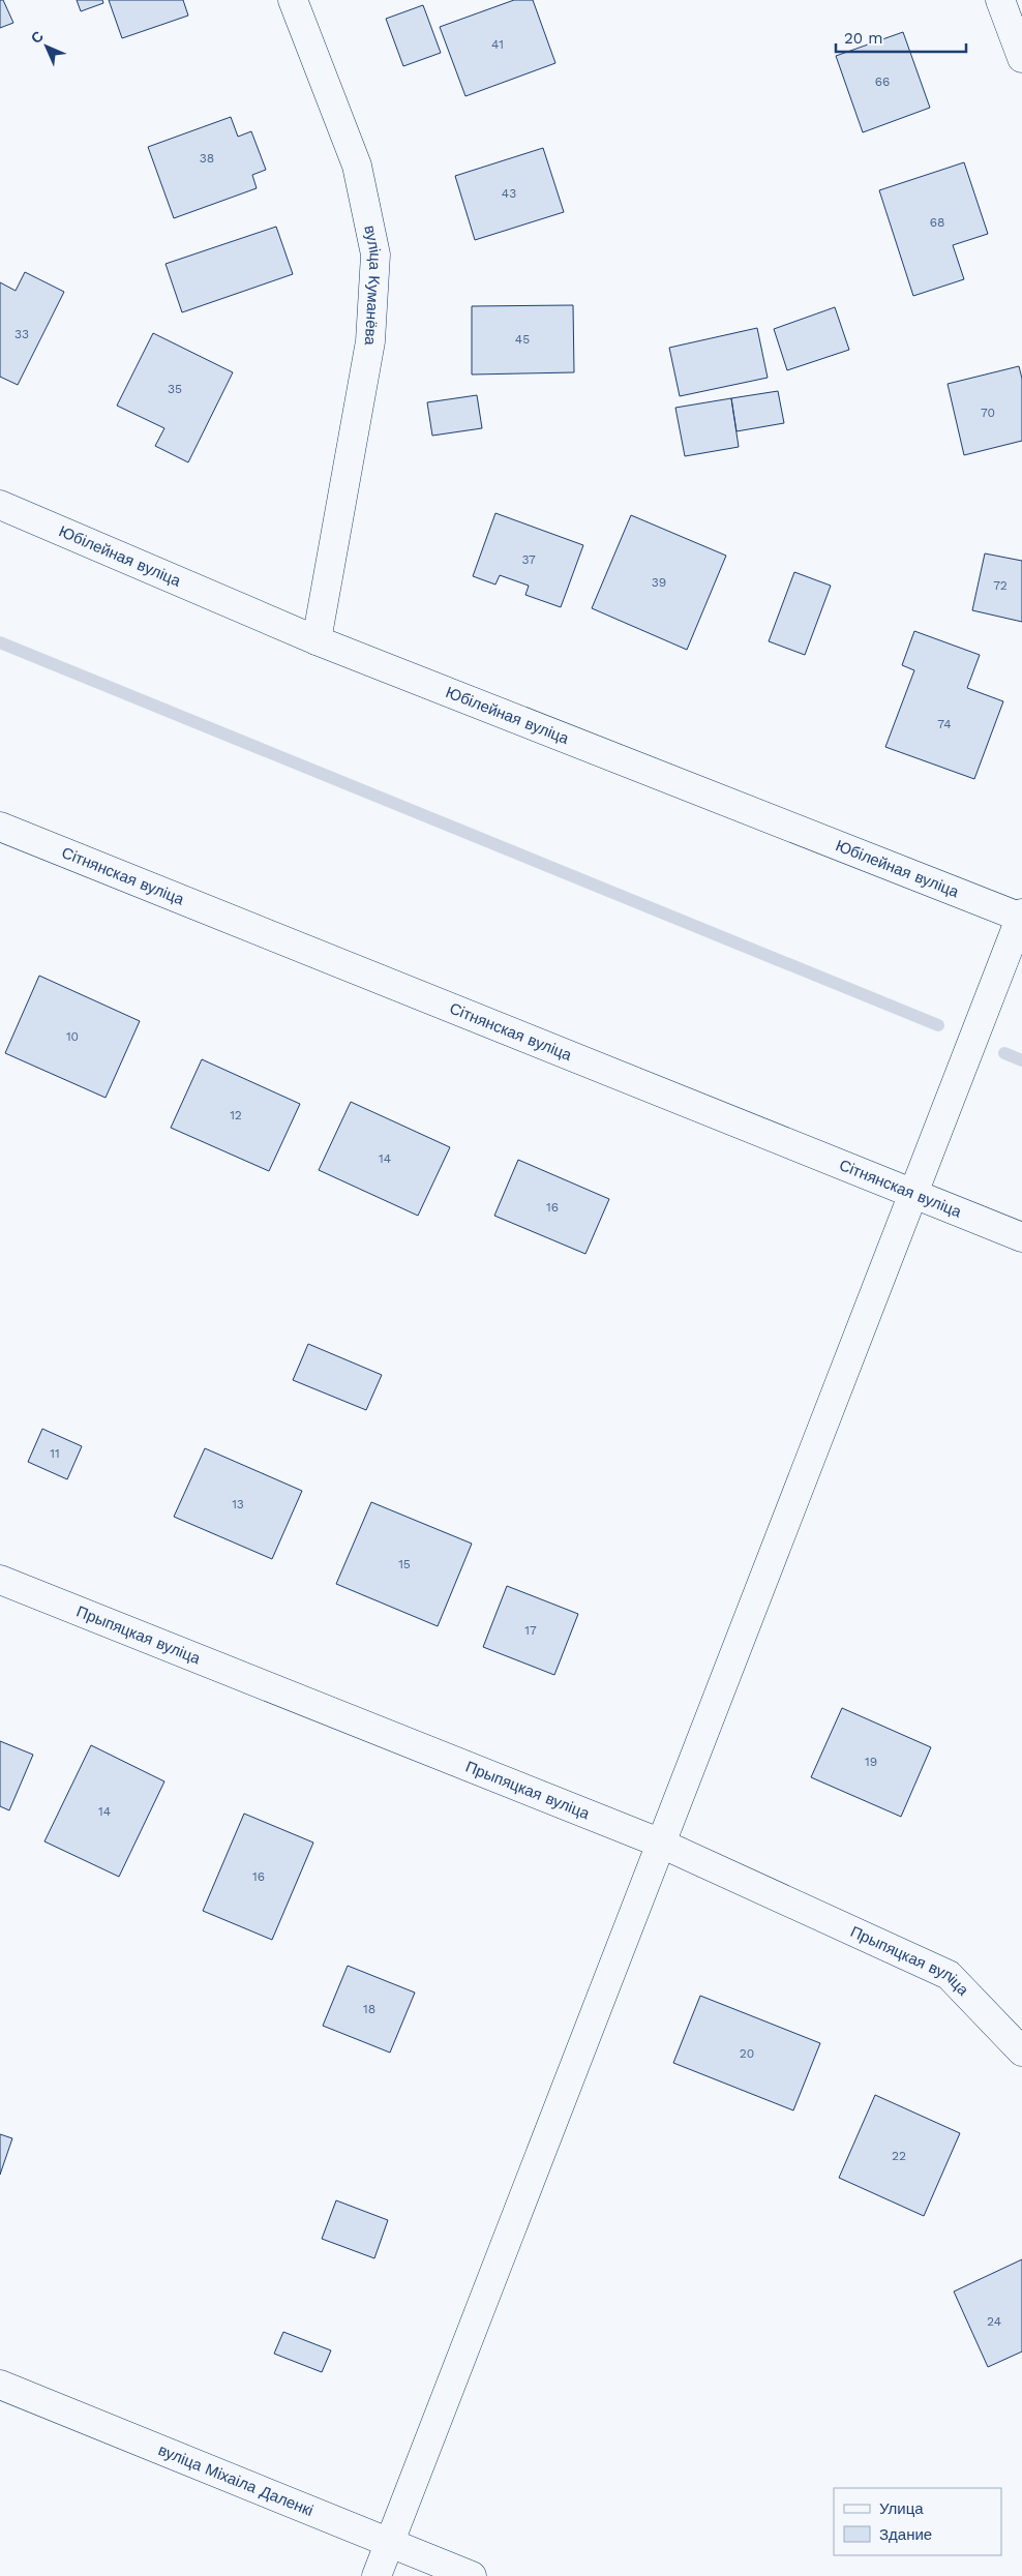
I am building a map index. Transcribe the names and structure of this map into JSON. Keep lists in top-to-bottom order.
{
  "streets": {
    "street": [
      "вуліца Куманёва",
      "Юбілейная вуліца",
      "Сітнянская вуліца",
      "Прыпяцкая вуліца",
      "вуліца Міхаіла Даленкі"
    ]
  },
  "crossings": [
    ["вуліца Куманёва", "Юбілейная вуліца"]
  ],
  "house_numbers": [
    "41",
    "66",
    "38",
    "43",
    "68",
    "33",
    "45",
    "35",
    "70",
    "37",
    "39",
    "72",
    "74",
    "10",
    "12",
    "14",
    "16",
    "11",
    "13",
    "15",
    "17",
    "19",
    "14",
    "16",
    "18",
    "20",
    "22",
    "24"
  ],
  "legend": ["Улица", "Здание"],
  "scale_bar": "20 m",
  "north": "top left"
}
